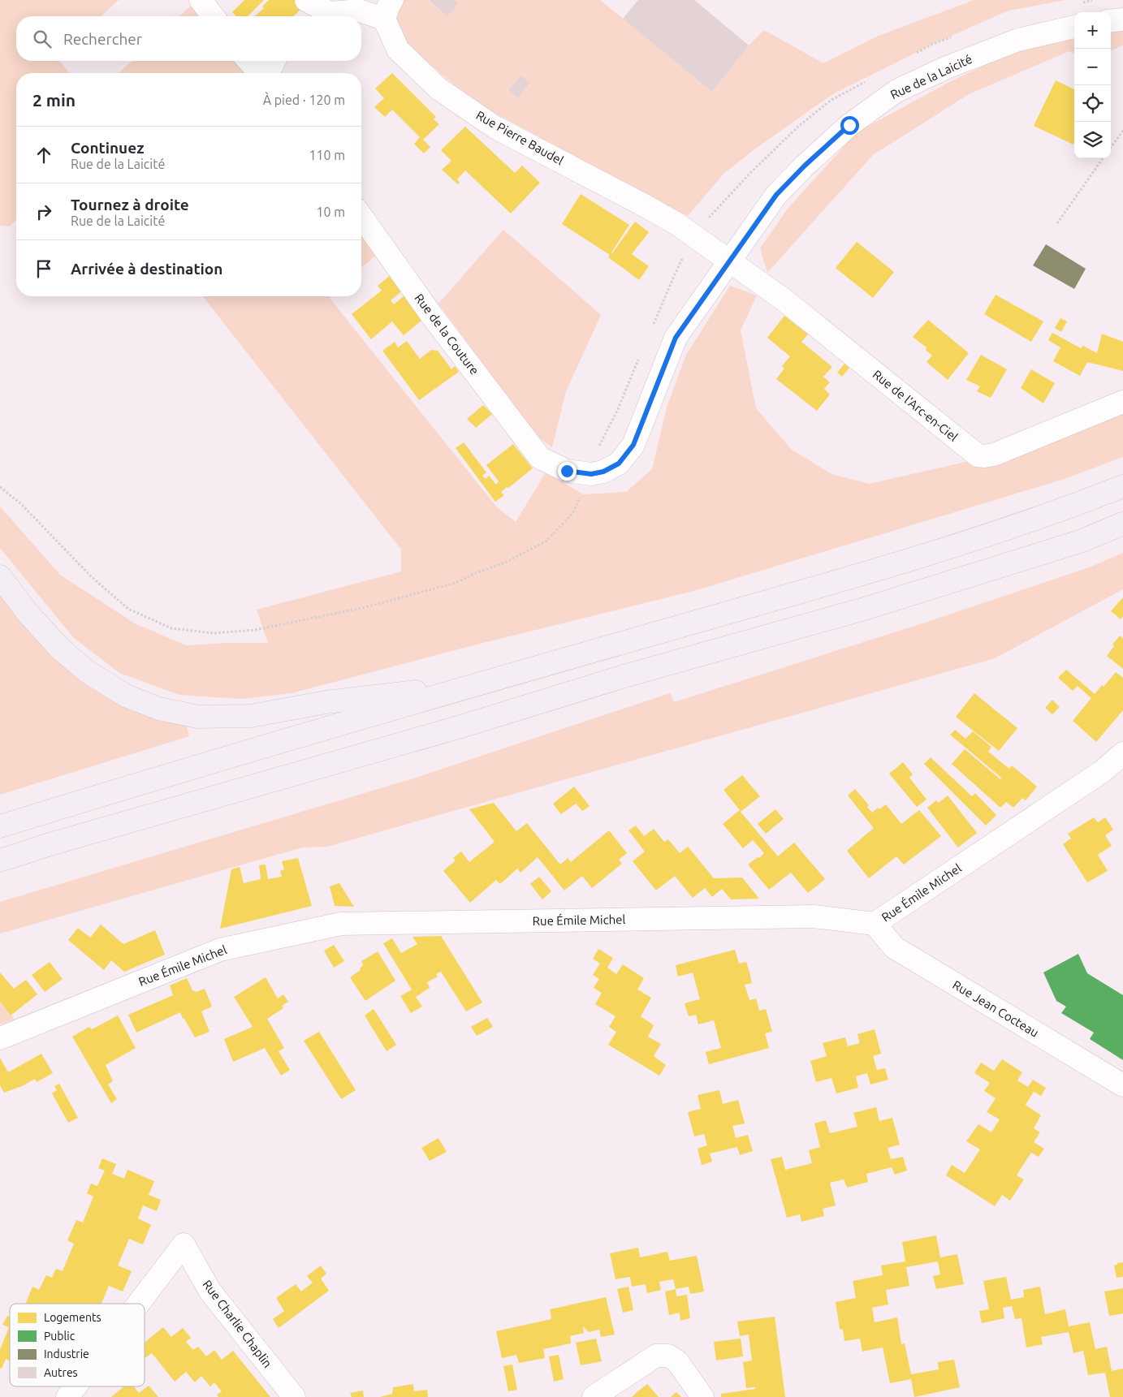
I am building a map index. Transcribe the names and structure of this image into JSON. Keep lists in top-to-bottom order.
{
  "streets": {
    "street": [
      "Rue de la Laicité",
      "Rue Pierre Baudel",
      "Rue de la Couture",
      "Rue de l'Arc-en-Ciel",
      "Rue Émile Michel",
      "Rue Jean Cocteau",
      "Rue Charlie Chaplin"
    ]
  },
  "crossings": [
    ["Rue de la Laicité", "Rue Pierre Baudel"],
    ["Rue de la Laicité", "Rue de la Couture"],
    ["Rue de la Laicité", "Rue de l'Arc-en-Ciel"],
    ["Rue Pierre Baudel", "Rue de l'Arc-en-Ciel"],
    ["Rue Émile Michel", "Rue Jean Cocteau"]
  ],
  "legend": [
    "Logements",
    "Public",
    "Industrie",
    "Autres"
  ],
  "page": {
    "map_buttons": ["+", "−"],
    "search": "Rechercher",
    "heading": ["2 min", "À pied · 120 m"],
    "list": [
      ["Continuez", "Rue de la Laicité", "110 m"],
      ["Tournez à droite", "Rue de la Laicité", "10 m"],
      "Arrivée à destination"
    ]
  }
}
